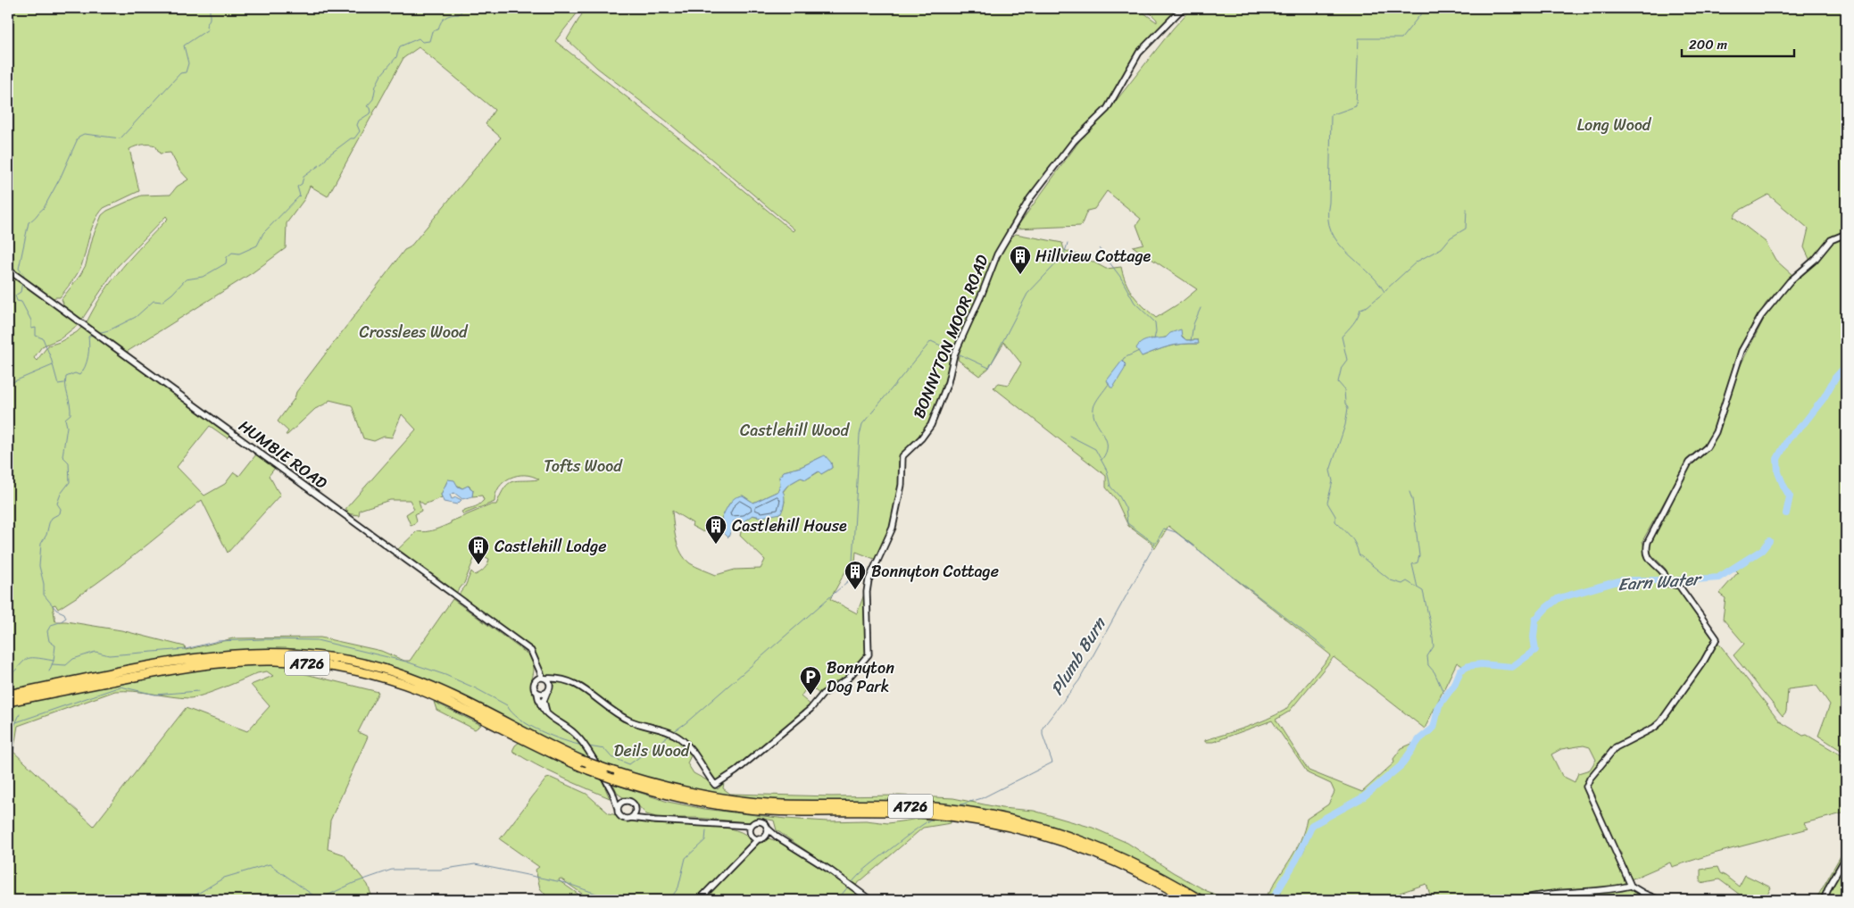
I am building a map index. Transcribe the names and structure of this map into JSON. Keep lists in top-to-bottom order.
{
  "streets": {
    "highway": ["A726"],
    "street": ["BONNYTON MOOR ROAD", "HUMBIE ROAD"]
  },
  "water": ["Earn Water", "Plumb Burn"],
  "parks": [
    "Long Wood",
    "Crosslees Wood",
    "Castlehill Wood",
    "Tofts Wood",
    "Deils Wood"
  ],
  "places": {
    "building": [
      "Hillview Cottage",
      "Castlehill House",
      "Castlehill Lodge",
      "Bonnyton Cottage"
    ],
    "parking": ["Bonnyton Dog Park"]
  },
  "scale_bar": "200 m"
}
